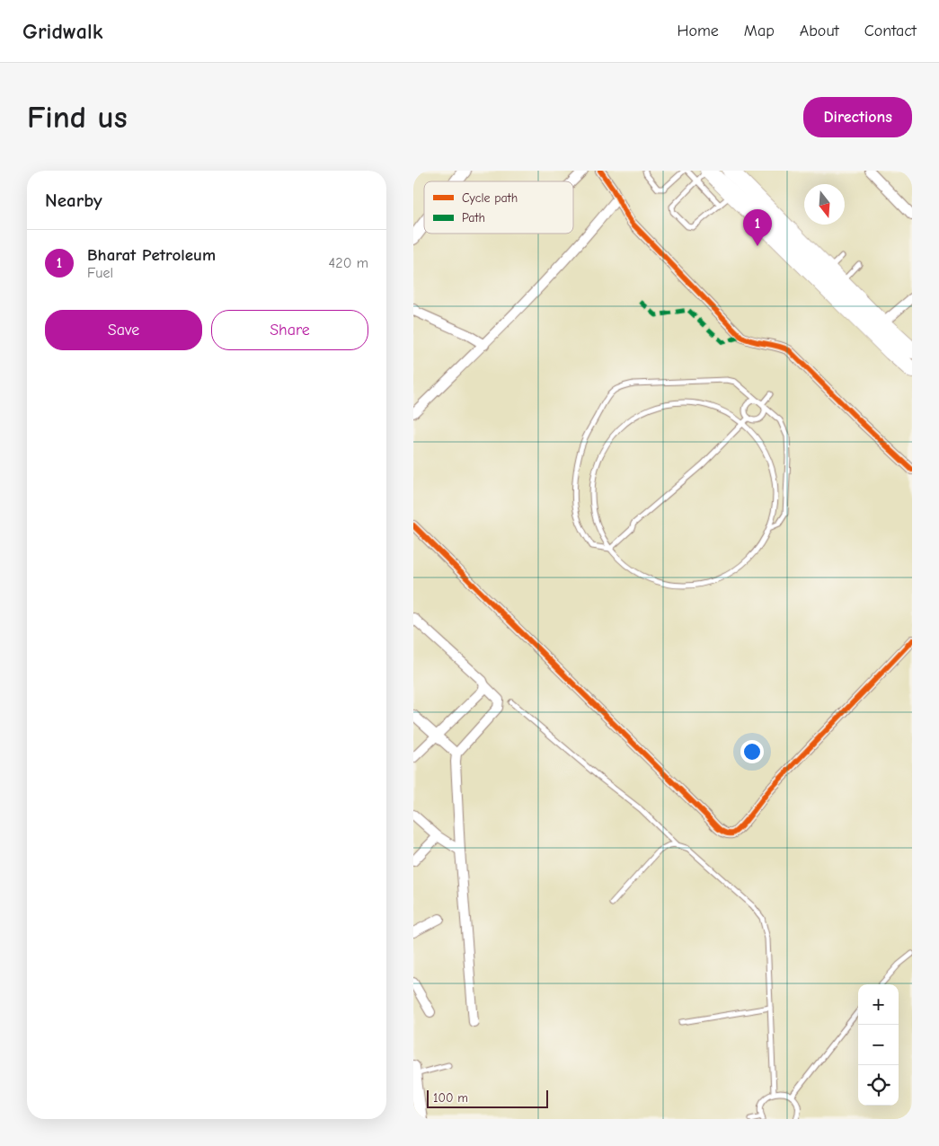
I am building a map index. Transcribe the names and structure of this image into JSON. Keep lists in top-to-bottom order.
{
  "legend": ["Cycle path", "Path"],
  "scale_bar": "100 m",
  "north": "bottom",
  "page": {
    "header": "Gridwalk",
    "nav": [
      "Home",
      "Map",
      "About",
      "Contact"
    ],
    "buttons": [
      "Directions",
      ["Save", "Share"]
    ],
    "title": "Find us",
    "heading": "Nearby",
    "pins": "1",
    "list": [
      {
        "mark": "1",
        "name": "Bharat Petroleum",
        "note": "Fuel",
        "value": "420 m"
      }
    ],
    "map_buttons": ["+", "−"],
    "scale": "100 m"
  }
}
